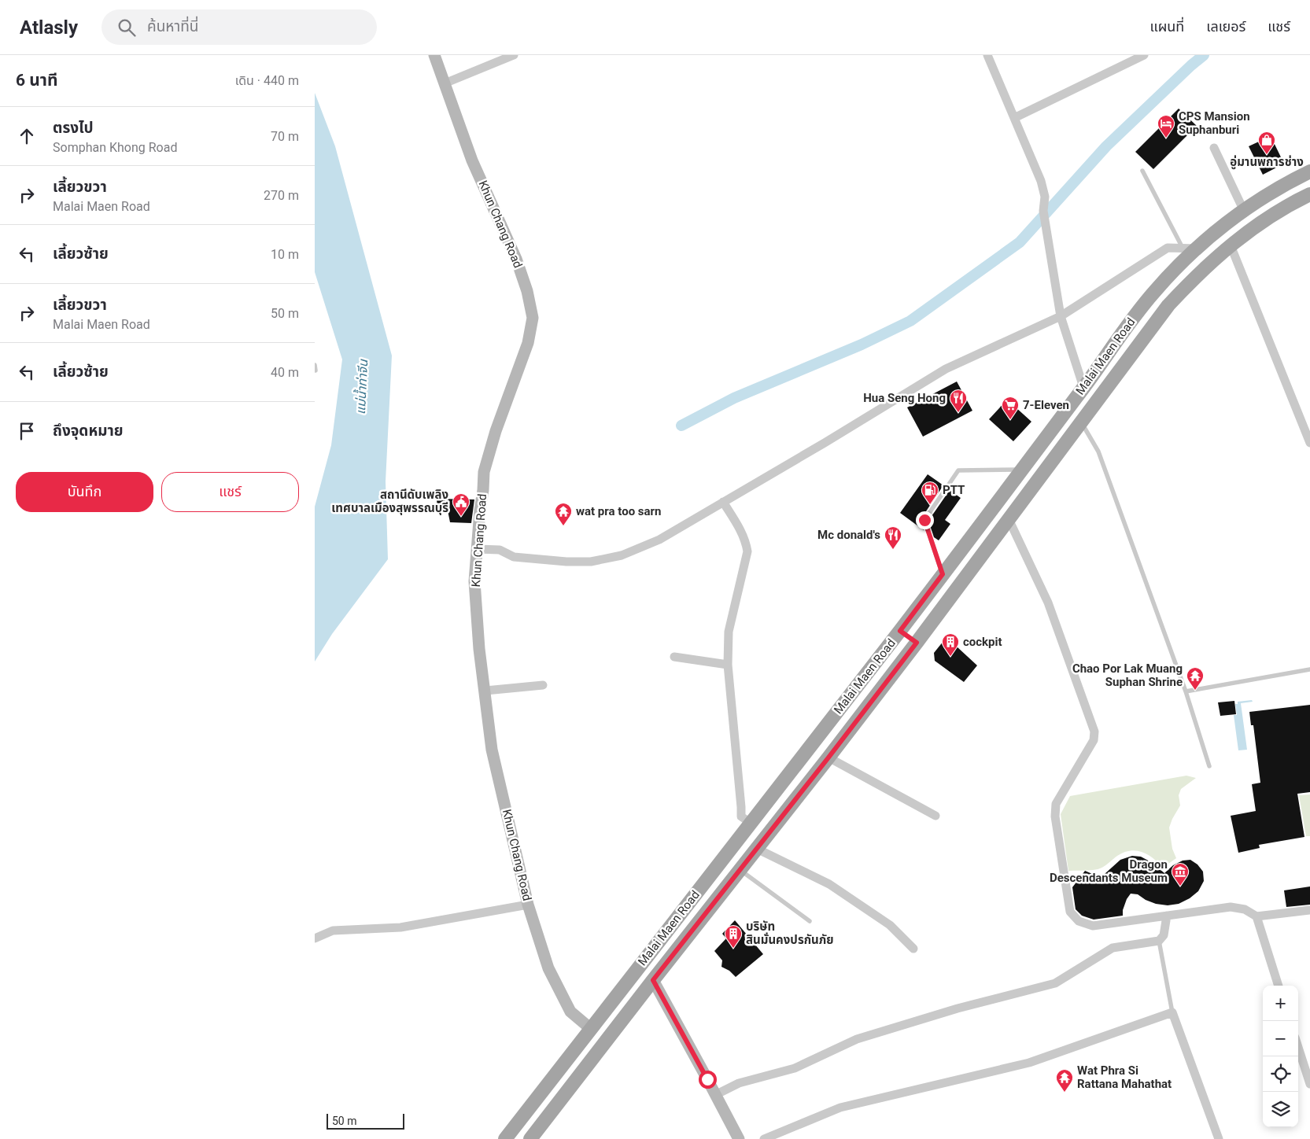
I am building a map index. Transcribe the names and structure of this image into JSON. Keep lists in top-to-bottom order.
{
  "streets": {
    "main road": ["Khun Chang Road", "Malai Maen Road"]
  },
  "crossings": [
    ["Khun Chang Road", "Malai Maen Road"]
  ],
  "water": ["แม่น้ำท่าจีน"],
  "places": {
    "hotel": ["CPS Mansion Suphanburi"],
    "shop": ["อู่มานพการช่าง"],
    "restaurant": ["Hua Seng Hong", "Mc donald's"],
    "supermarket": ["7-Eleven"],
    "fuel station": ["PTT"],
    "public building": ["สถานีดับเพลิง เทศบาลเมืองสุพรรณบุรี"],
    "temple": ["wat pra too sarn", "Chao Por Lak Muang Suphan Shrine", "Wat Phra Si Rattana Mahathat"],
    "building": ["cockpit", "บริษัท สินมั่นคงปรกันภัย"],
    "museum": ["Dragon Descendants Museum"]
  },
  "scale_bar": "50 m",
  "page": {
    "header": "Atlasly",
    "search": "ค้นหาที่นี่",
    "nav": ["แผนที่", "เลเยอร์", "แชร์"],
    "heading": ["6 นาที", "เดิน · 440 m"],
    "list": [
      ["ตรงไป", "Somphan Khong Road", "70 m"],
      ["เลี้ยวขวา", "Malai Maen Road", "270 m"],
      ["เลี้ยวซ้าย", "10 m"],
      ["เลี้ยวขวา", "Malai Maen Road", "50 m"],
      ["เลี้ยวซ้าย", "40 m"],
      "ถึงจุดหมาย"
    ],
    "buttons": ["บันทึก", "แชร์"],
    "map_buttons": ["+", "−"],
    "scale": "50 m"
  }
}
